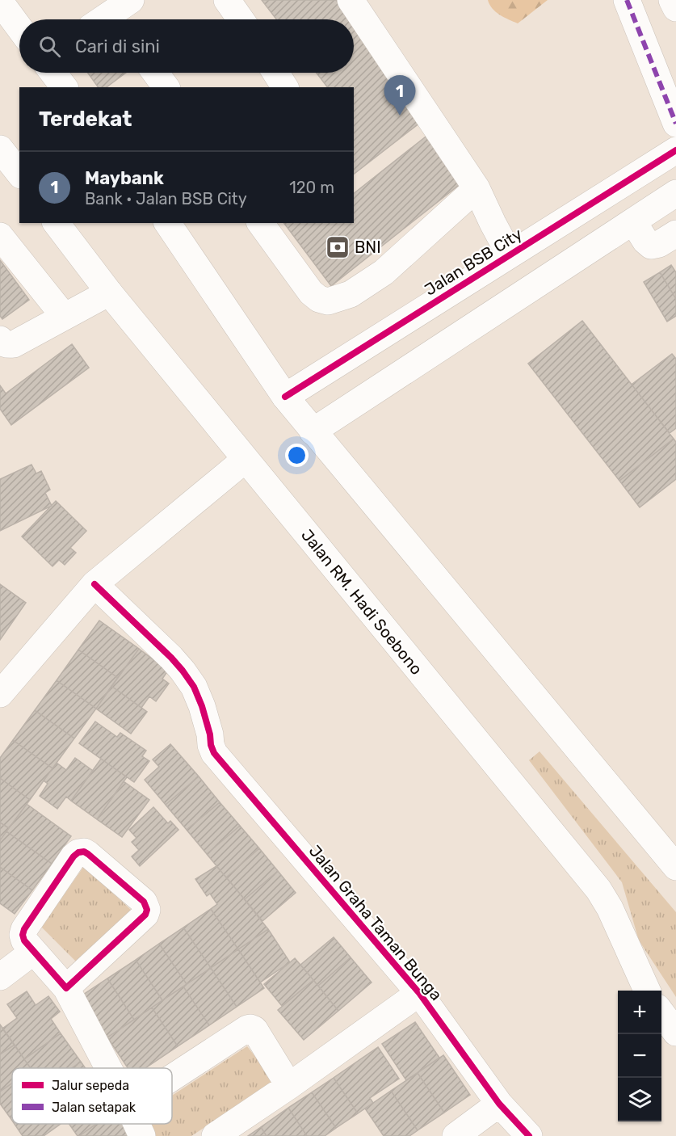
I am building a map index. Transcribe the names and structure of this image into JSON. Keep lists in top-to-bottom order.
{
  "streets": {
    "street": ["Jalan BSB City", "Jalan RM. Hadi Soebono", "Jalan Graha Taman Bunga"]
  },
  "places": {
    "bank": ["BNI"]
  },
  "legend": ["Jalur sepeda", "Jalan setapak"],
  "page": {
    "search": "Cari di sini",
    "pins": "1",
    "heading": "Terdekat",
    "list": [
      {
        "mark": "1",
        "name": "Maybank",
        "note": "Bank · Jalan BSB City",
        "value": "120 m"
      }
    ],
    "map_buttons": ["+", "−"]
  }
}
